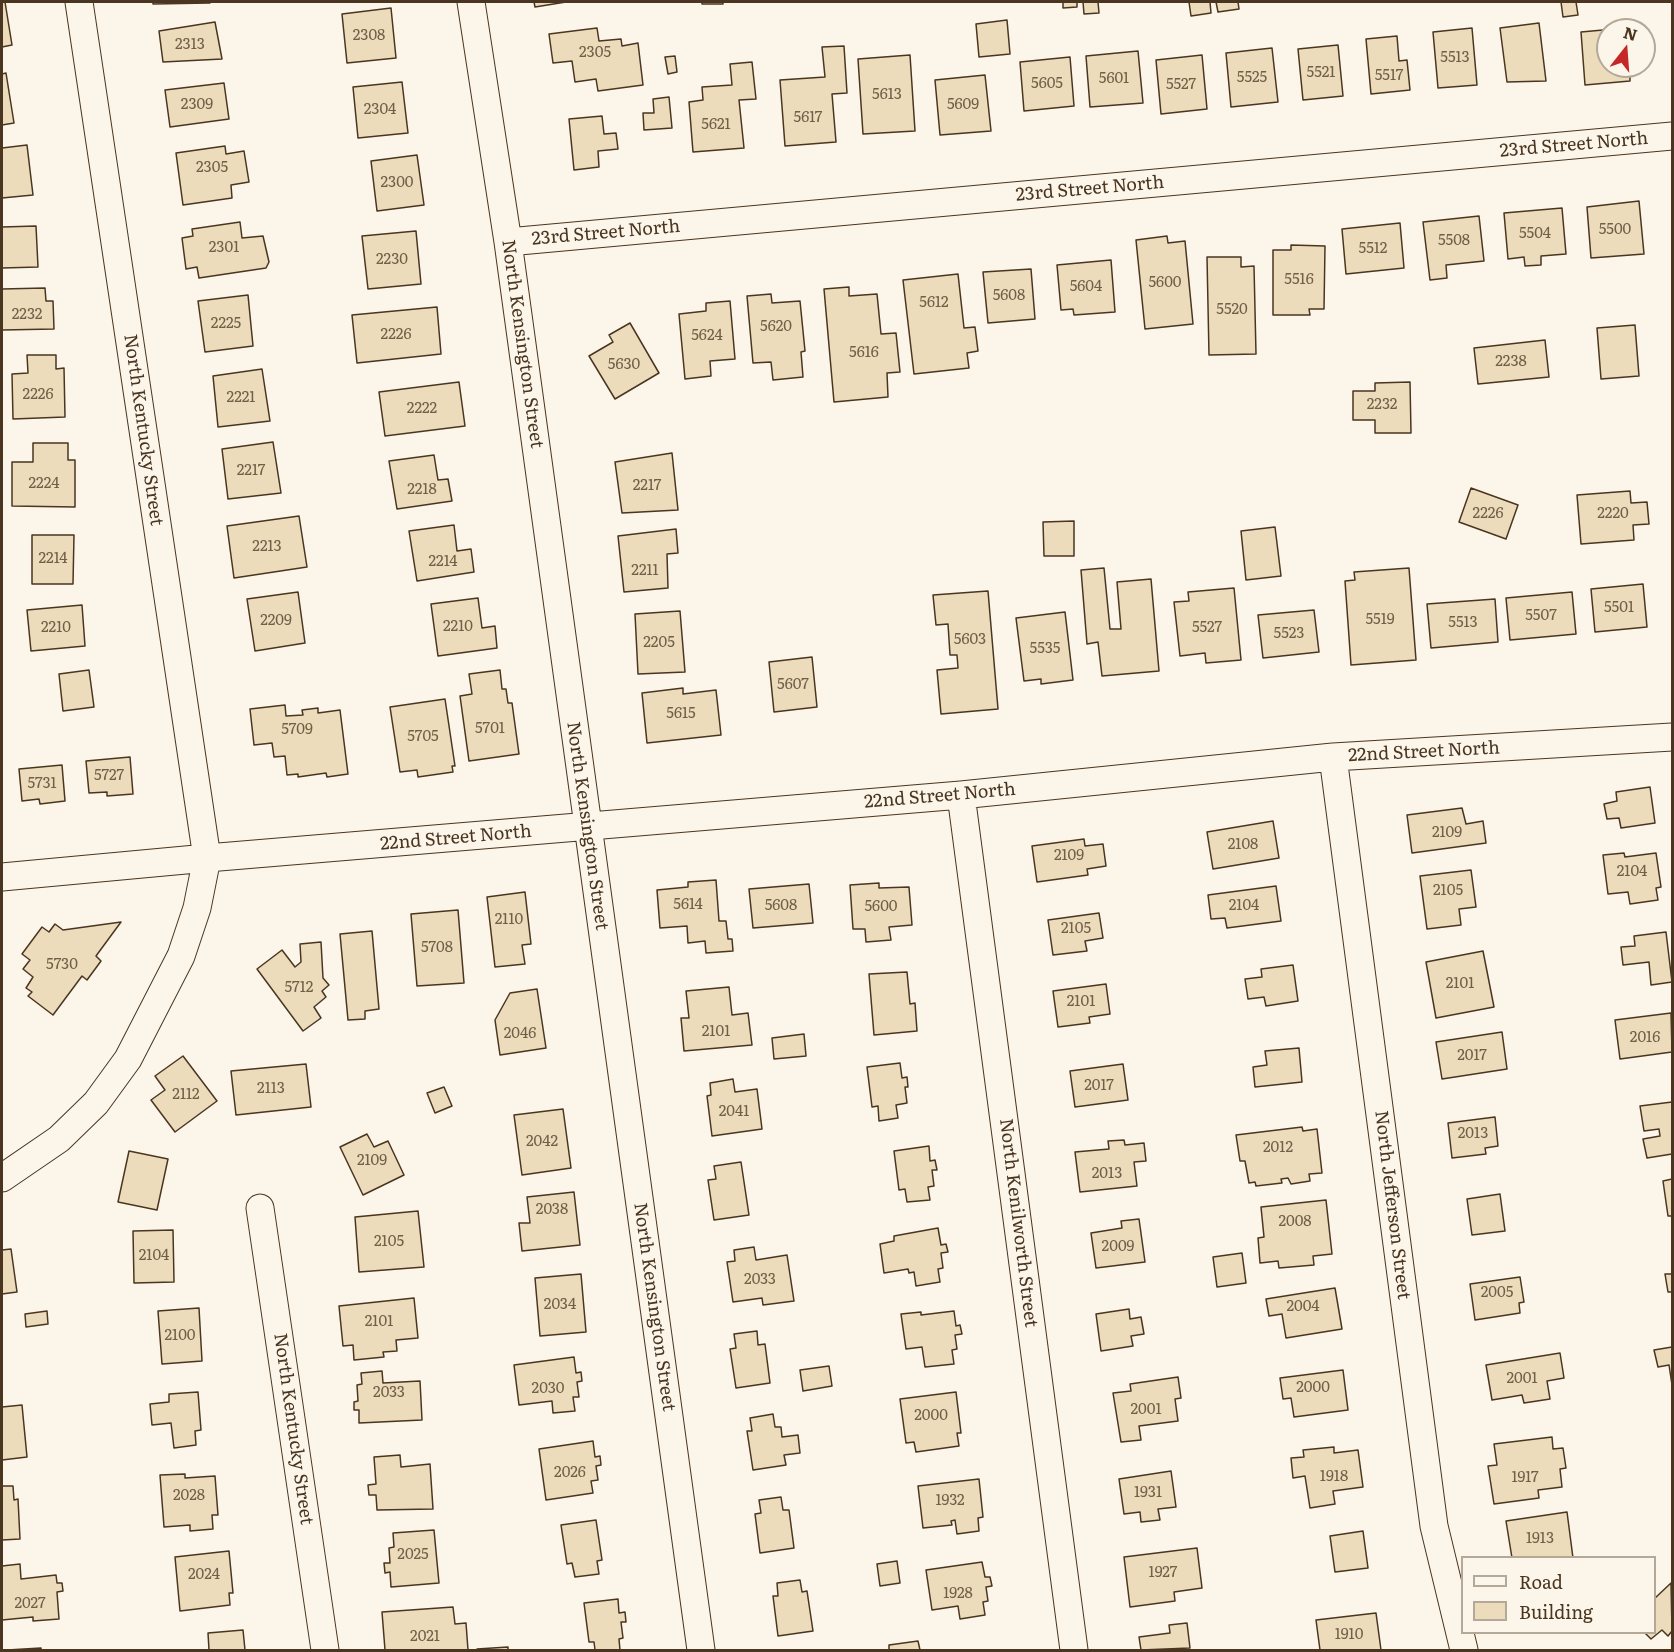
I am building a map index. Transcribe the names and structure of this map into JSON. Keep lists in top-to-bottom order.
{
  "streets": {
    "street": [
      "23rd Street North",
      "North Kensington Street",
      "North Kentucky Street",
      "22nd Street North",
      "North Jefferson Street",
      "North Kenilworth Street"
    ]
  },
  "crossings": [
    ["23rd Street North", "North Kensington Street"],
    ["North Kensington Street", "22nd Street North"],
    ["North Kentucky Street", "22nd Street North"],
    ["22nd Street North", "North Jefferson Street"],
    ["22nd Street North", "North Kenilworth Street"]
  ],
  "house_numbers": [
    "2308",
    "2313",
    "2305",
    "5513",
    "5521",
    "5517",
    "5525",
    "5601",
    "5605",
    "5527",
    "5613",
    "2309",
    "5609",
    "2304",
    "5617",
    "5621",
    "2305",
    "2300",
    "5500",
    "5504",
    "5508",
    "2301",
    "5512",
    "2230",
    "5516",
    "5600",
    "5604",
    "5608",
    "5612",
    "5520",
    "2232",
    "2225",
    "5620",
    "2226",
    "5624",
    "5616",
    "2238",
    "5630",
    "2226",
    "2221",
    "2232",
    "2222",
    "2217",
    "2224",
    "2217",
    "2218",
    "2226",
    "2220",
    "2213",
    "2214",
    "2214",
    "2211",
    "5501",
    "5507",
    "5519",
    "2209",
    "5513",
    "2210",
    "2210",
    "5527",
    "5523",
    "5603",
    "2205",
    "5535",
    "5607",
    "5615",
    "5701",
    "5709",
    "5705",
    "5727",
    "5731",
    "2109",
    "2108",
    "2109",
    "2104",
    "2105",
    "5614",
    "5608",
    "2104",
    "5600",
    "2110",
    "2105",
    "5708",
    "5730",
    "2101",
    "5712",
    "2101",
    "2101",
    "2046",
    "2016",
    "2017",
    "2017",
    "2113",
    "2112",
    "2041",
    "2013",
    "2042",
    "2012",
    "2109",
    "2013",
    "2038",
    "2008",
    "2105",
    "2009",
    "2104",
    "2033",
    "2005",
    "2034",
    "2004",
    "2101",
    "2100",
    "2001",
    "2000",
    "2030",
    "2033",
    "2001",
    "2000",
    "2026",
    "1918",
    "1917",
    "1931",
    "2028",
    "1932",
    "1913",
    "2025",
    "1927",
    "2024",
    "1928",
    "2027",
    "1910",
    "2021"
  ],
  "legend": ["Road", "Building"],
  "north": "top"
}
